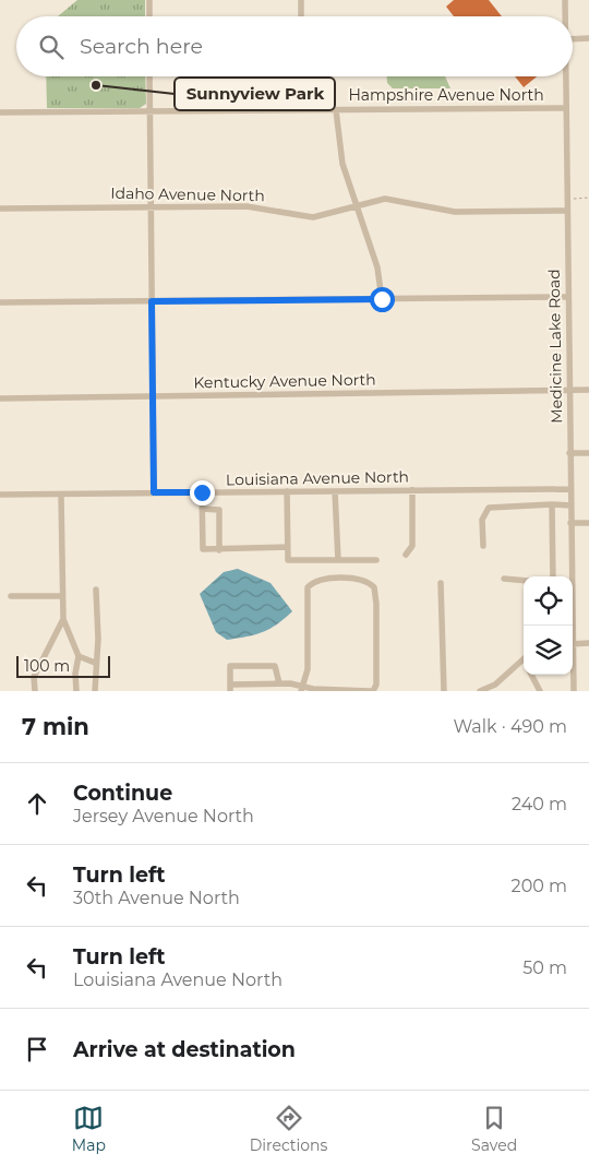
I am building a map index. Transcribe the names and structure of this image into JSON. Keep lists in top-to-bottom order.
{
  "streets": {
    "street": [
      "Hampshire Avenue North",
      "Idaho Avenue North",
      "Medicine Lake Road",
      "Kentucky Avenue North",
      "Louisiana Avenue North"
    ]
  },
  "crossings": [
    ["Hampshire Avenue North", "Medicine Lake Road"],
    ["Idaho Avenue North", "Medicine Lake Road"],
    ["Medicine Lake Road", "Kentucky Avenue North"],
    ["Medicine Lake Road", "Louisiana Avenue North"]
  ],
  "places": ["Sunnyview Park"],
  "scale_bar": "100 m",
  "page": {
    "search": "Search here",
    "scale": "100 m",
    "heading": ["7 min", "Walk · 490 m"],
    "list": [
      ["Continue", "Jersey Avenue North", "240 m"],
      ["Turn left", "30th Avenue North", "200 m"],
      ["Turn left", "Louisiana Avenue North", "50 m"],
      "Arrive at destination"
    ],
    "nav": ["Map", "Directions", "Saved"]
  }
}
